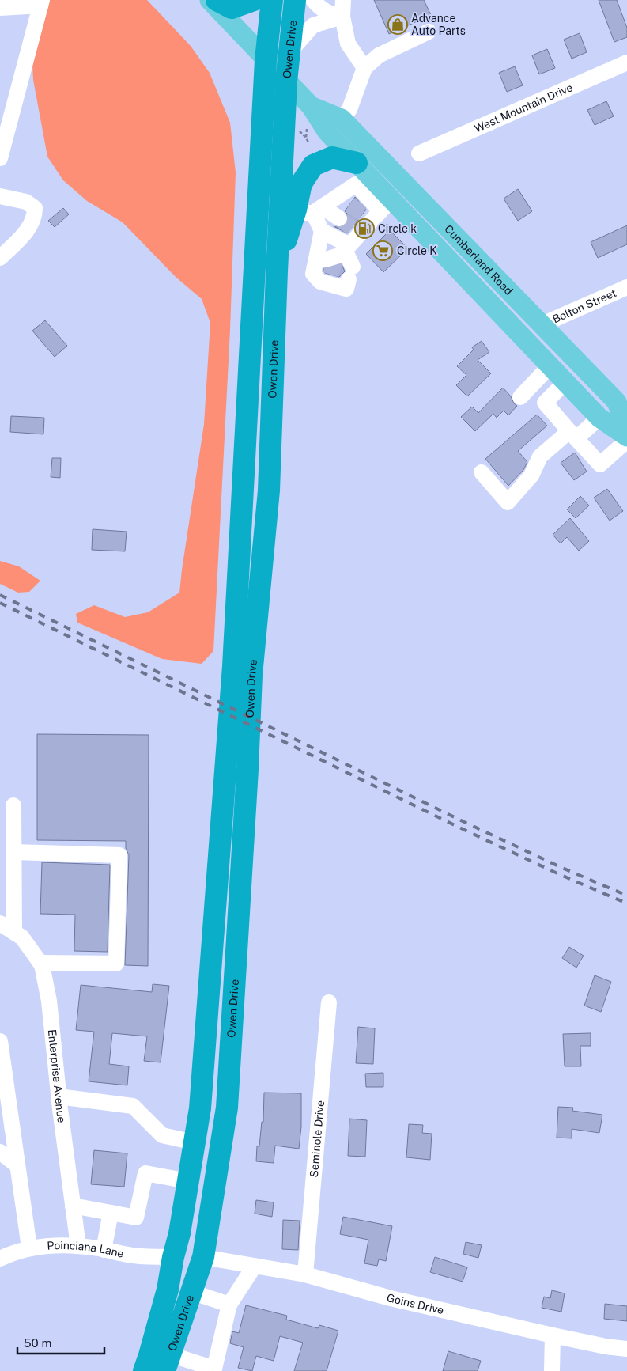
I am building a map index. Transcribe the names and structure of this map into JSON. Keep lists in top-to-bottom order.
{
  "streets": {
    "highway": ["Owen Drive"],
    "main road": ["Cumberland Road"],
    "street": [
      "West Mountain Drive",
      "Bolton Street",
      "Enterprise Avenue",
      "Seminole Drive",
      "Poinciana Lane",
      "Goins Drive"
    ]
  },
  "crossings": [
    ["Owen Drive", "Cumberland Road"],
    ["Owen Drive", "Poinciana Lane"],
    ["Owen Drive", "Goins Drive"],
    ["Cumberland Road", "Bolton Street"],
    ["Enterprise Avenue", "Poinciana Lane"],
    ["Seminole Drive", "Goins Drive"]
  ],
  "places": {
    "shop": ["Advance Auto Parts"],
    "fuel station": ["Circle k"],
    "supermarket": ["Circle K"]
  },
  "scale_bar": "50 m"
}
